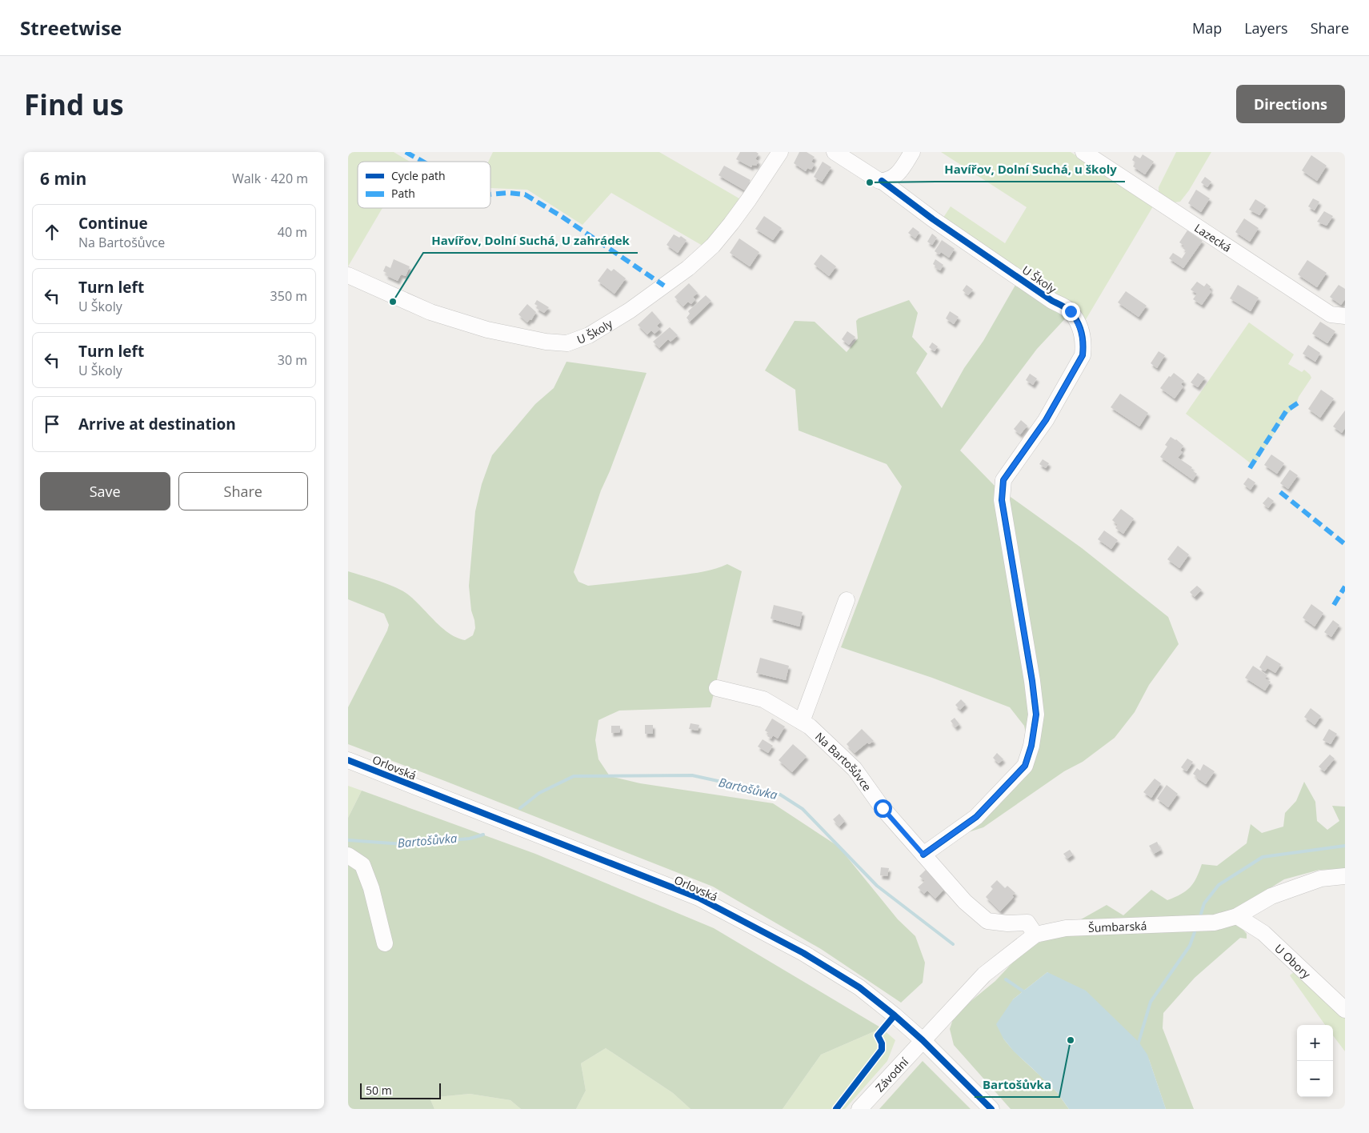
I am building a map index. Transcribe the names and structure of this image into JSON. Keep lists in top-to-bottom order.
{
  "streets": {
    "street": [
      "Lazecká",
      "U Školy",
      "Na Bartošůvce",
      "Orlovská",
      "Šumbarská",
      "U Obory",
      "Závodní"
    ]
  },
  "crossings": [
    ["U Školy", "Na Bartošůvce"],
    ["Na Bartošůvce", "Šumbarská"],
    ["Orlovská", "Šumbarská"],
    ["Orlovská", "Závodní"],
    ["Šumbarská", "U Obory"],
    ["Šumbarská", "Závodní"]
  ],
  "water": ["Bartošůvka"],
  "places": ["Havířov, Dolní Suchá, u školy", "Havířov, Dolní Suchá, U zahrádek", "Bartošůvka"],
  "legend": ["Cycle path", "Path"],
  "scale_bar": "50 m",
  "page": {
    "header": "Streetwise",
    "nav": ["Map", "Layers", "Share"],
    "buttons": [
      "Directions",
      ["Save", "Share"]
    ],
    "title": "Find us",
    "heading": ["6 min", "Walk · 420 m"],
    "list": [
      ["Continue", "Na Bartošůvce", "40 m"],
      ["Turn left", "U Školy", "350 m"],
      ["Turn left", "U Školy", "30 m"],
      "Arrive at destination"
    ],
    "map_buttons": ["+", "−"],
    "scale": "50 m"
  }
}
